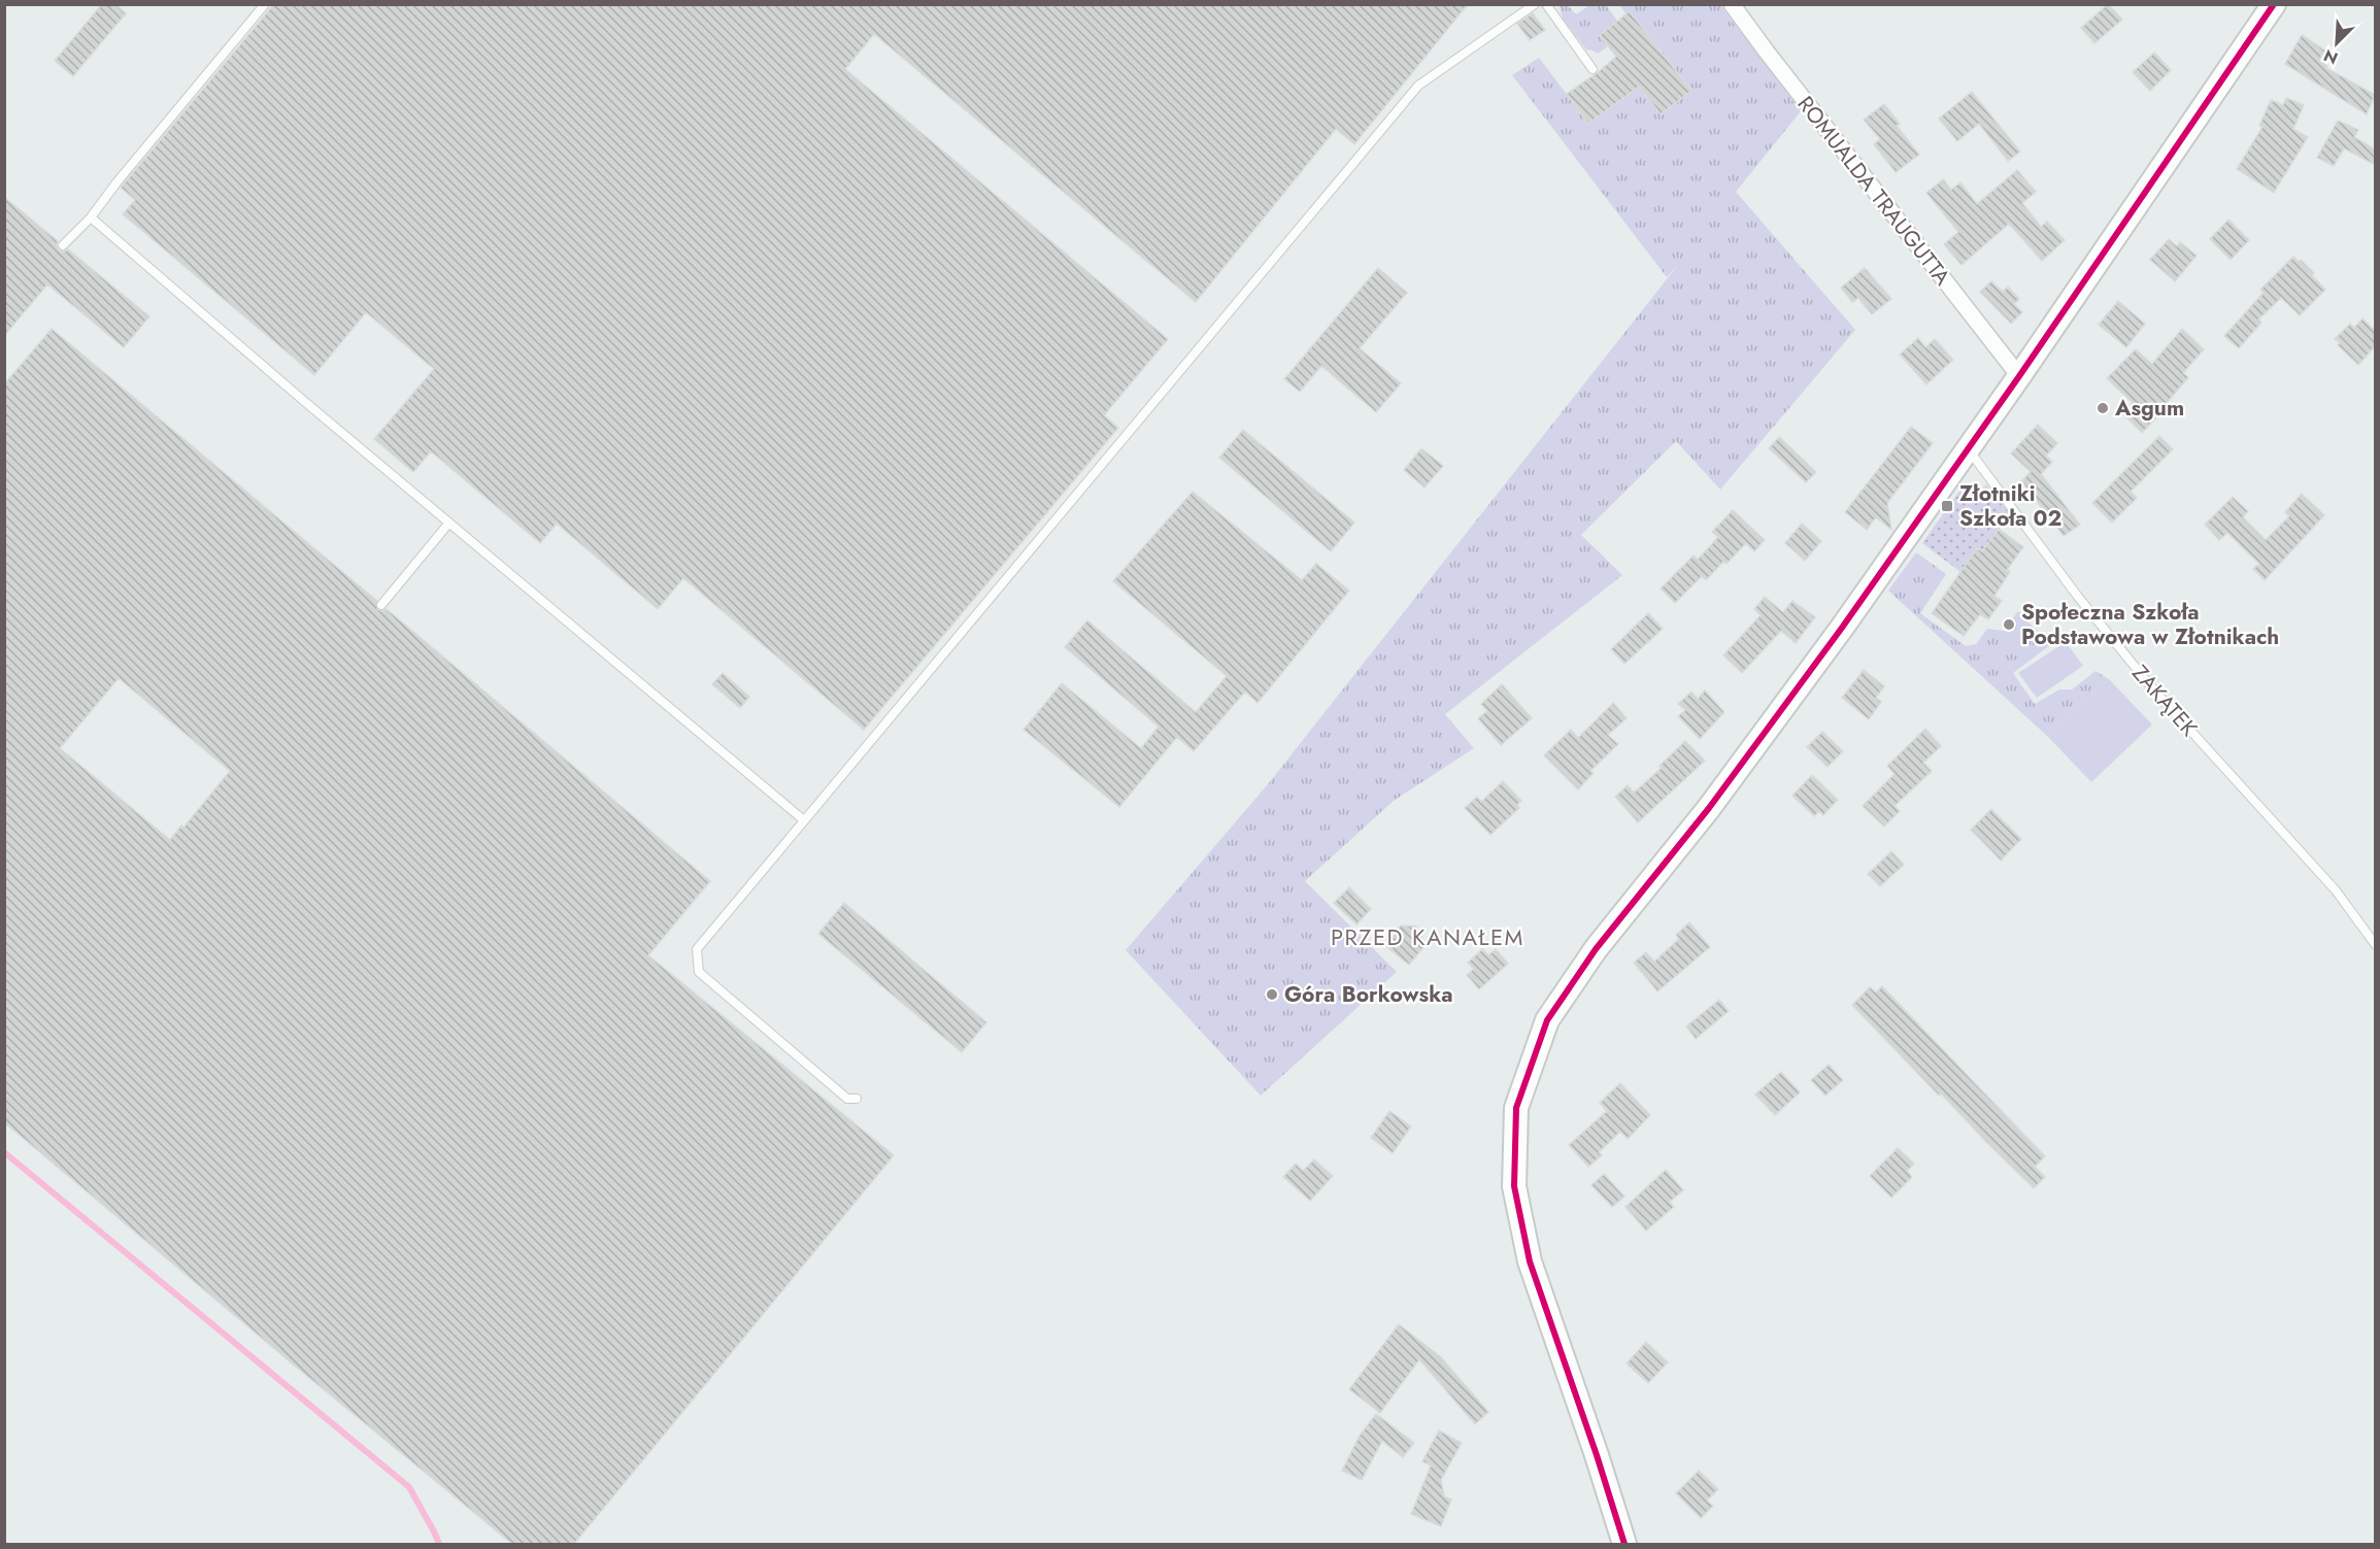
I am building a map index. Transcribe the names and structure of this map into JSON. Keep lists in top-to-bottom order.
{
  "streets": {
    "street": ["ROMUALDA TRAUGUTTA"],
    "lane": ["ZAKĄTEK"]
  },
  "districts": ["PRZED KANAŁEM"],
  "places": {
    "other": ["Asgum", "Społeczna Szkoła Podstawowa w Złotnikach", "Góra Borkowska"],
    "transit": ["Złotniki Szkoła 02"]
  },
  "north": "bottom left"
}
